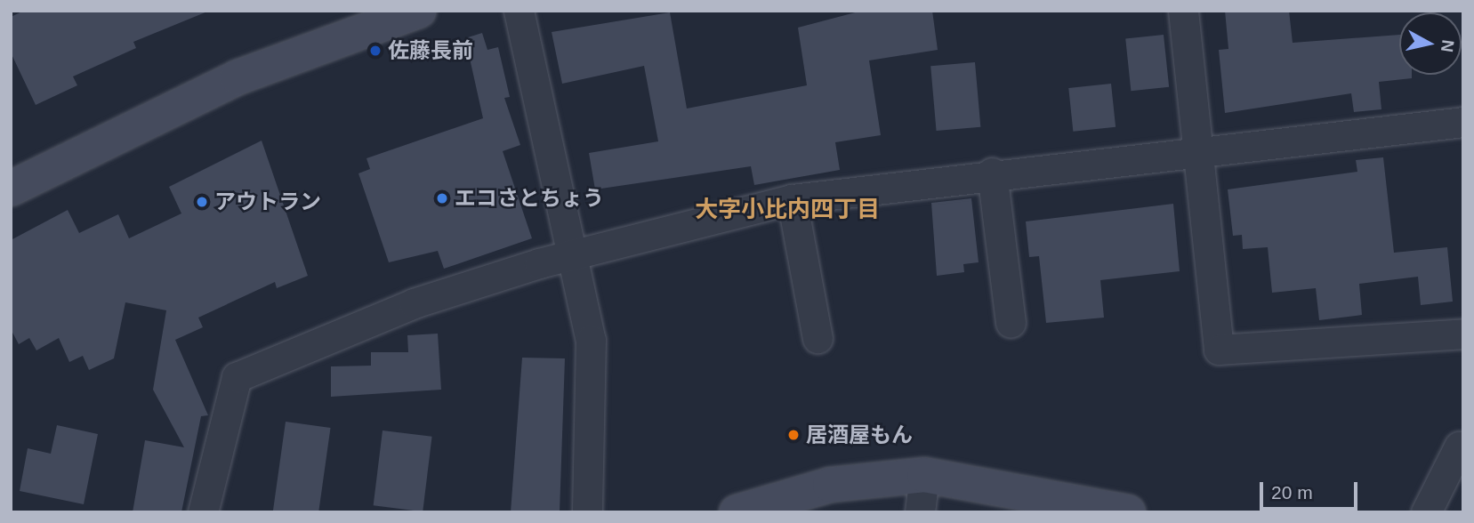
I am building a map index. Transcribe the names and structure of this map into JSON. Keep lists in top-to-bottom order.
{
  "districts": ["大字小比内四丁目"],
  "places": [
    "佐藤長前",
    "エコさとちょう",
    "アウトラン",
    "居酒屋もん"
  ],
  "scale_bar": "20 m",
  "north": "right"
}
